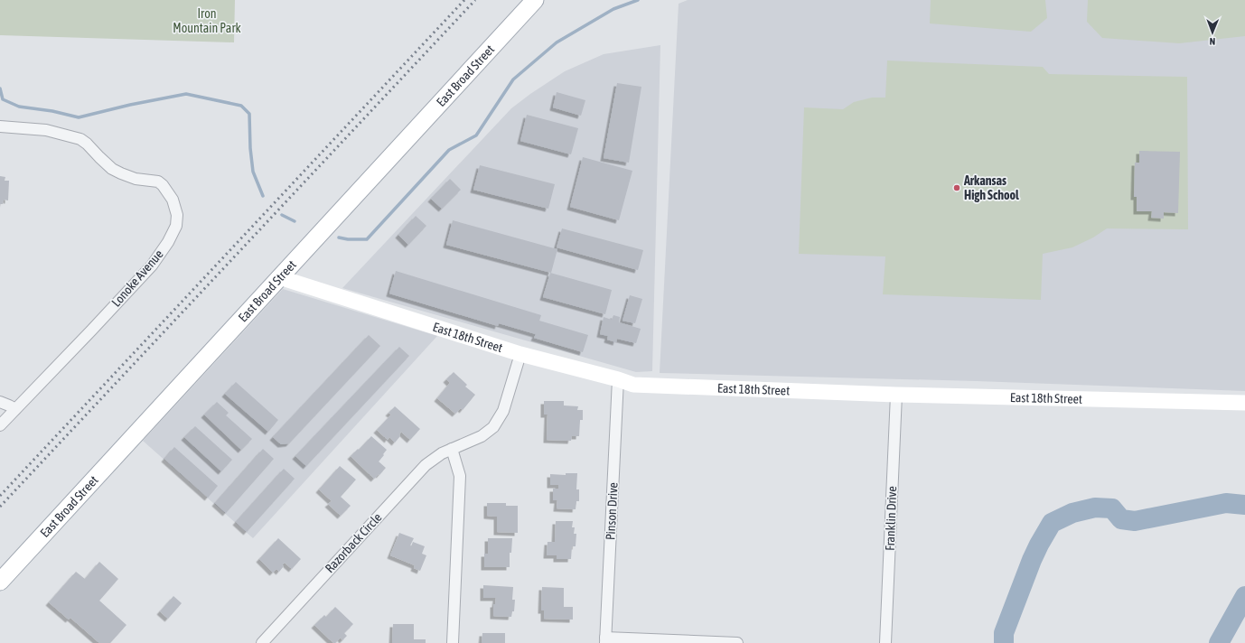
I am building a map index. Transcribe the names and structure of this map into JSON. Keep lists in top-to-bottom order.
{
  "streets": {
    "main road": ["East Broad Street"],
    "street": [
      "Lonoke Avenue",
      "East 18th Street",
      "Pinson Drive",
      "Franklin Drive",
      "Razorback Circle"
    ]
  },
  "crossings": [
    ["East Broad Street", "East 18th Street"],
    ["East 18th Street", "Pinson Drive"],
    ["East 18th Street", "Franklin Drive"],
    ["East 18th Street", "Razorback Circle"]
  ],
  "parks": ["Iron Mountain Park"],
  "places": ["Arkansas High School"],
  "north": "bottom"
}
